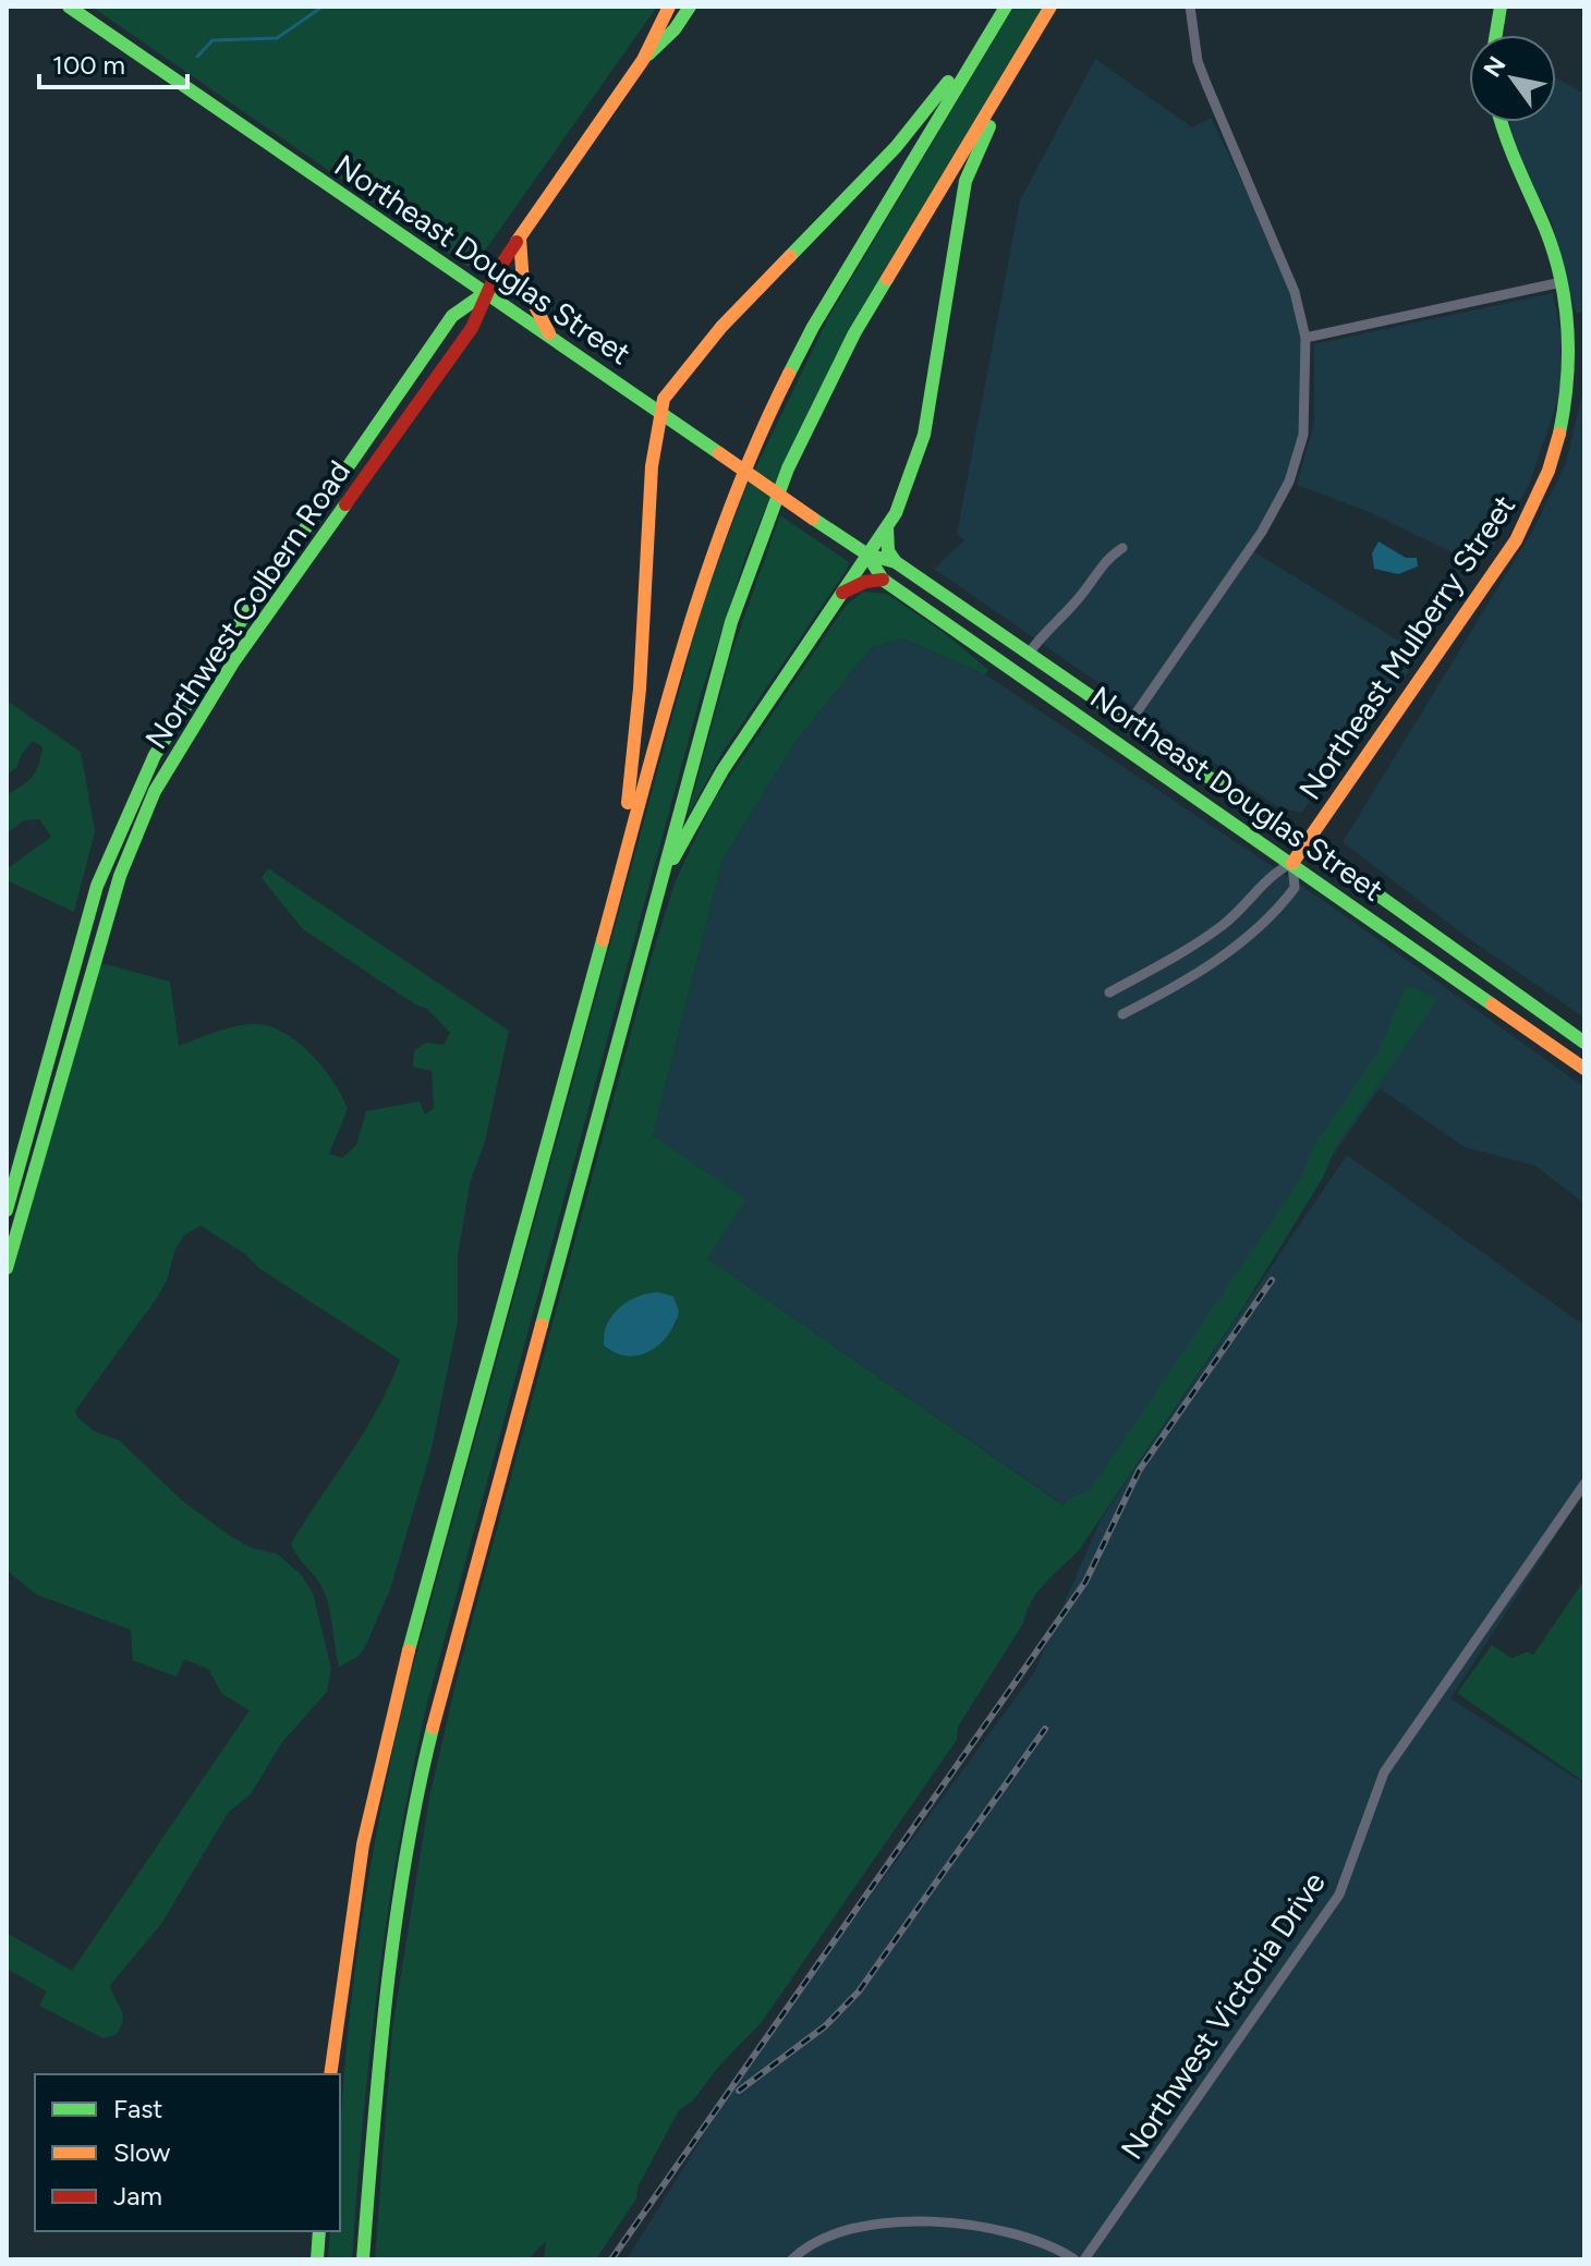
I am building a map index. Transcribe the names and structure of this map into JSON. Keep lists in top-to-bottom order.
{
  "streets": {
    "main road": ["Northeast Douglas Street", "Northwest Colbern Road", "Northeast Mulberry Street"],
    "street": ["Northwest Victoria Drive"]
  },
  "crossings": [
    ["Northeast Douglas Street", "Northwest Colbern Road"],
    ["Northeast Douglas Street", "Northeast Mulberry Street"]
  ],
  "legend": ["Fast", "Slow", "Jam"],
  "scale_bar": "100 m",
  "north": "top left"
}
